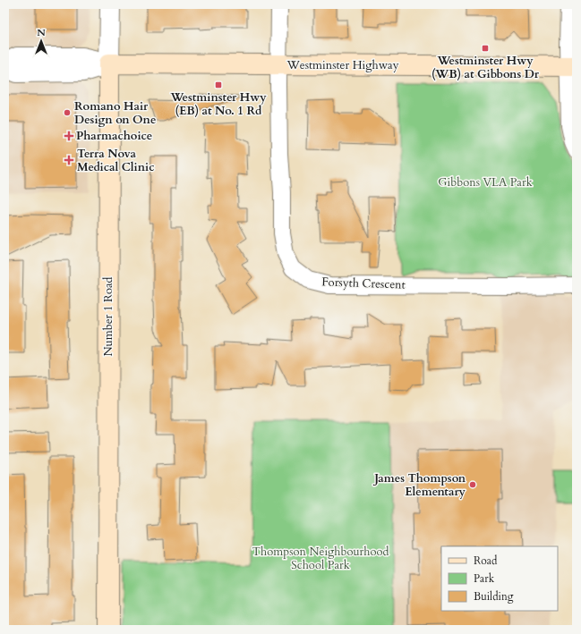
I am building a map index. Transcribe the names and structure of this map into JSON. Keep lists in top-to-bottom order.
{
  "streets": {
    "main road": ["Westminster Highway", "Number 1 Road"],
    "street": ["Forsyth Crescent"]
  },
  "crossings": [
    ["Westminster Highway", "Forsyth Crescent"],
    ["Westminster Highway", "Number 1 Road"]
  ],
  "parks": ["Gibbons VLA Park", "Thompson Neighbourhood School Park"],
  "places": {
    "transit": ["Westminster Hwy (WB) at Gibbons Dr", "Westminster Hwy (EB) at No. 1 Rd"],
    "other": ["Romano Hair Design on One", "James Thompson Elementary"],
    "health": ["Pharmachoice", "Terra Nova Medical Clinic"]
  },
  "legend": ["Road", "Park", "Building"],
  "north": "top"
}
